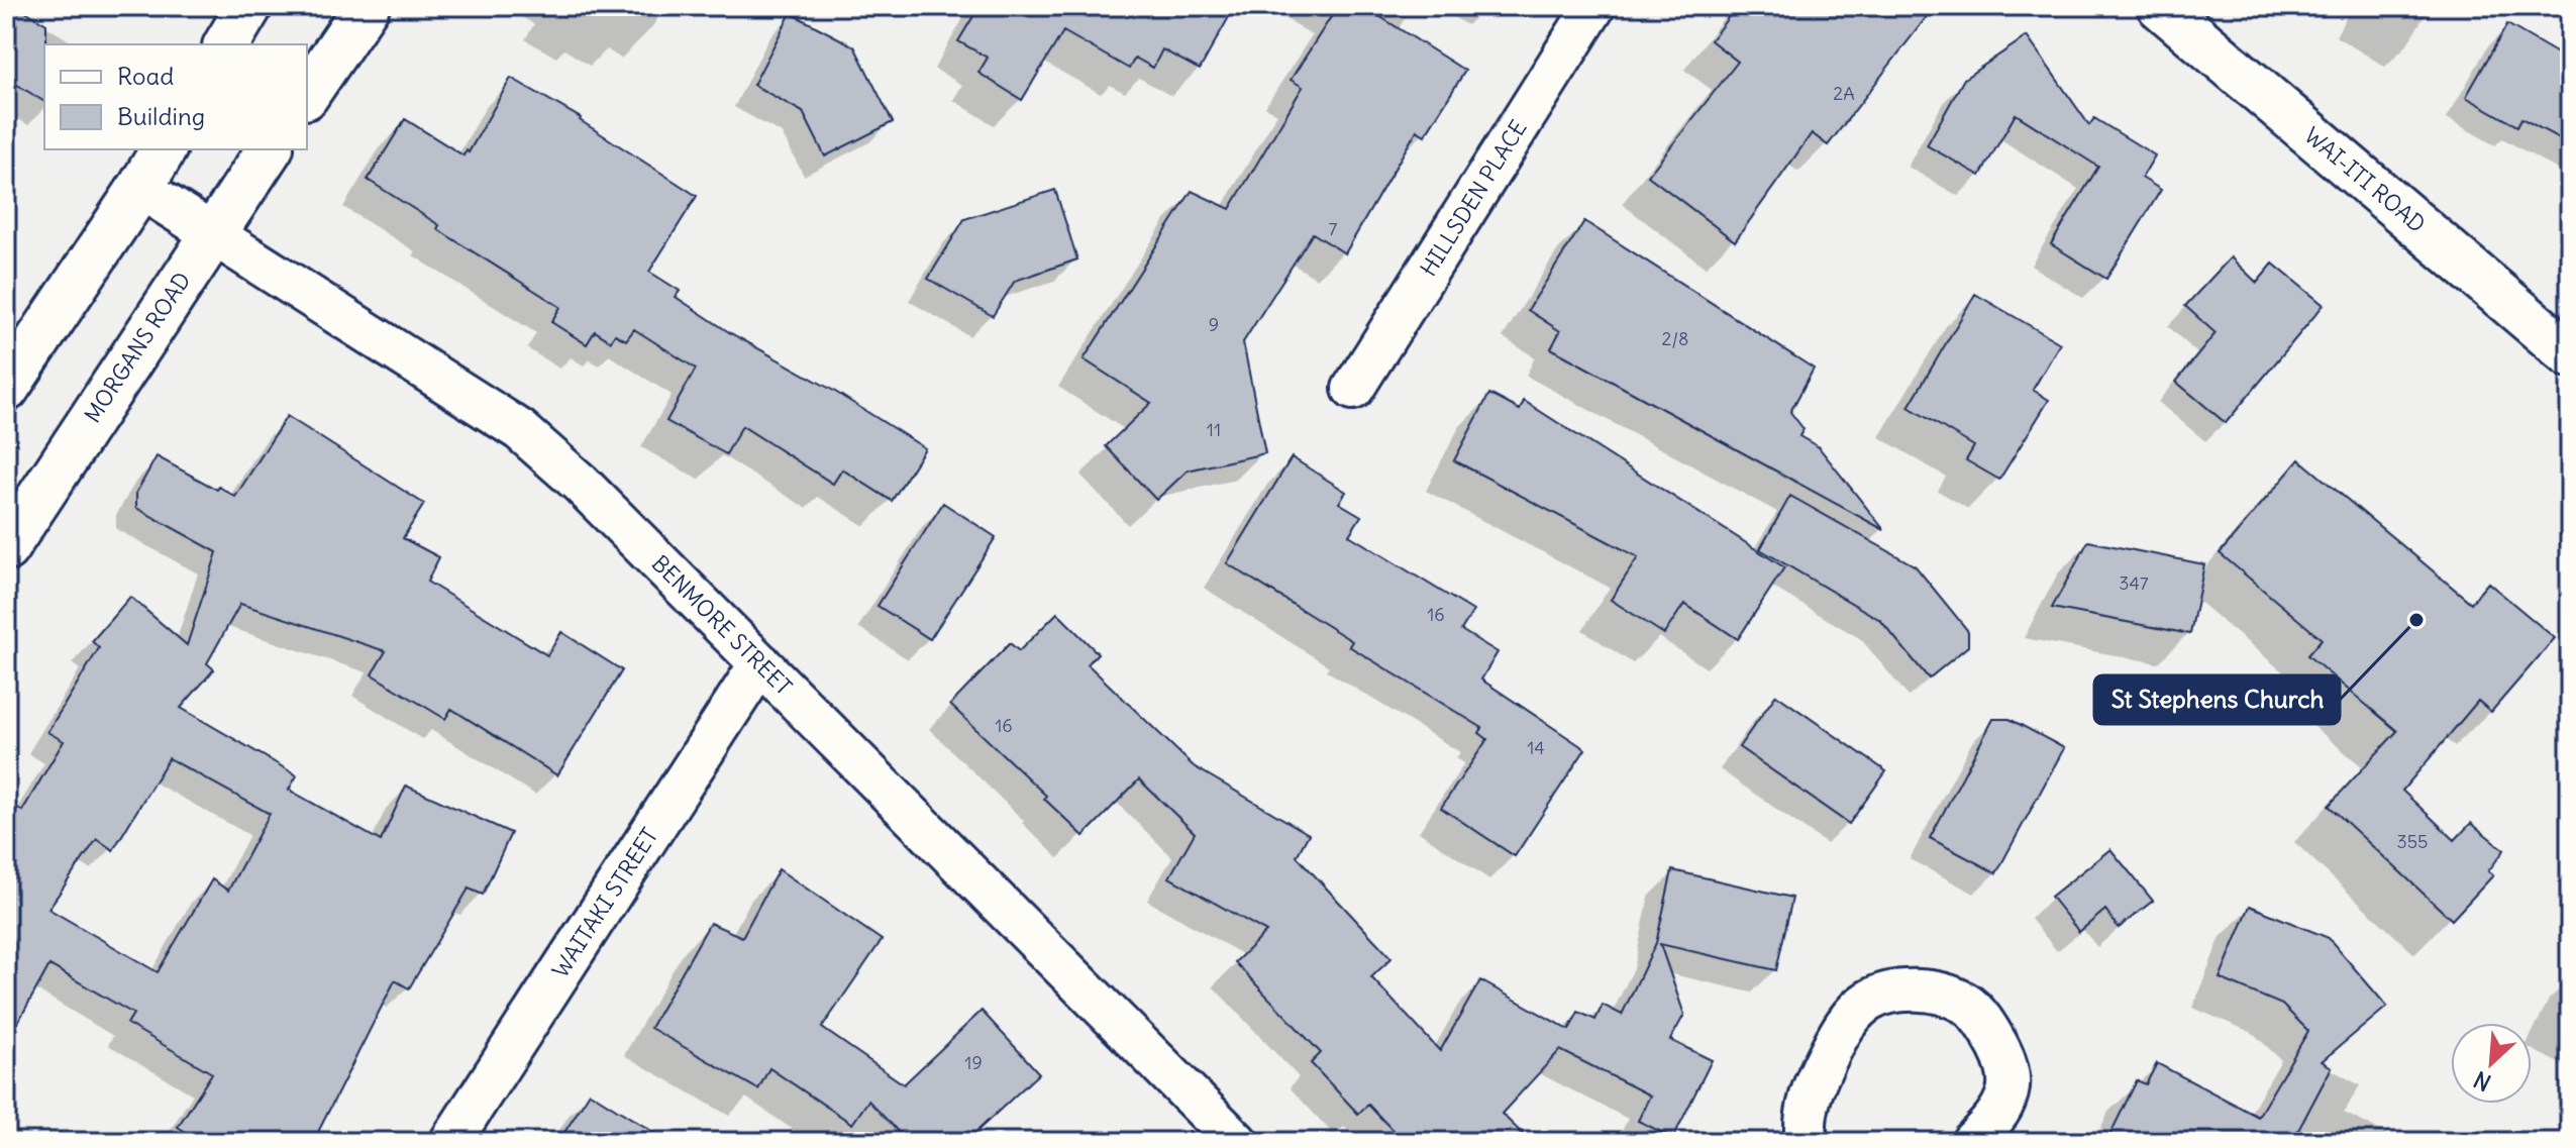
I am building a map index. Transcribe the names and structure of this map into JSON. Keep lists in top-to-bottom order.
{
  "streets": {
    "street": [
      "WAI-ITI ROAD",
      "HILLSDEN PLACE",
      "MORGANS ROAD",
      "BENMORE STREET",
      "WAITAKI STREET"
    ]
  },
  "crossings": [
    ["MORGANS ROAD", "BENMORE STREET"],
    ["BENMORE STREET", "WAITAKI STREET"]
  ],
  "places": ["St Stephens Church"],
  "house_numbers": [
    "2A",
    "7",
    "9",
    "2/8",
    "11",
    "347",
    "16",
    "16",
    "14",
    "355",
    "19"
  ],
  "legend": ["Road", "Building"],
  "north": "bottom left"
}
